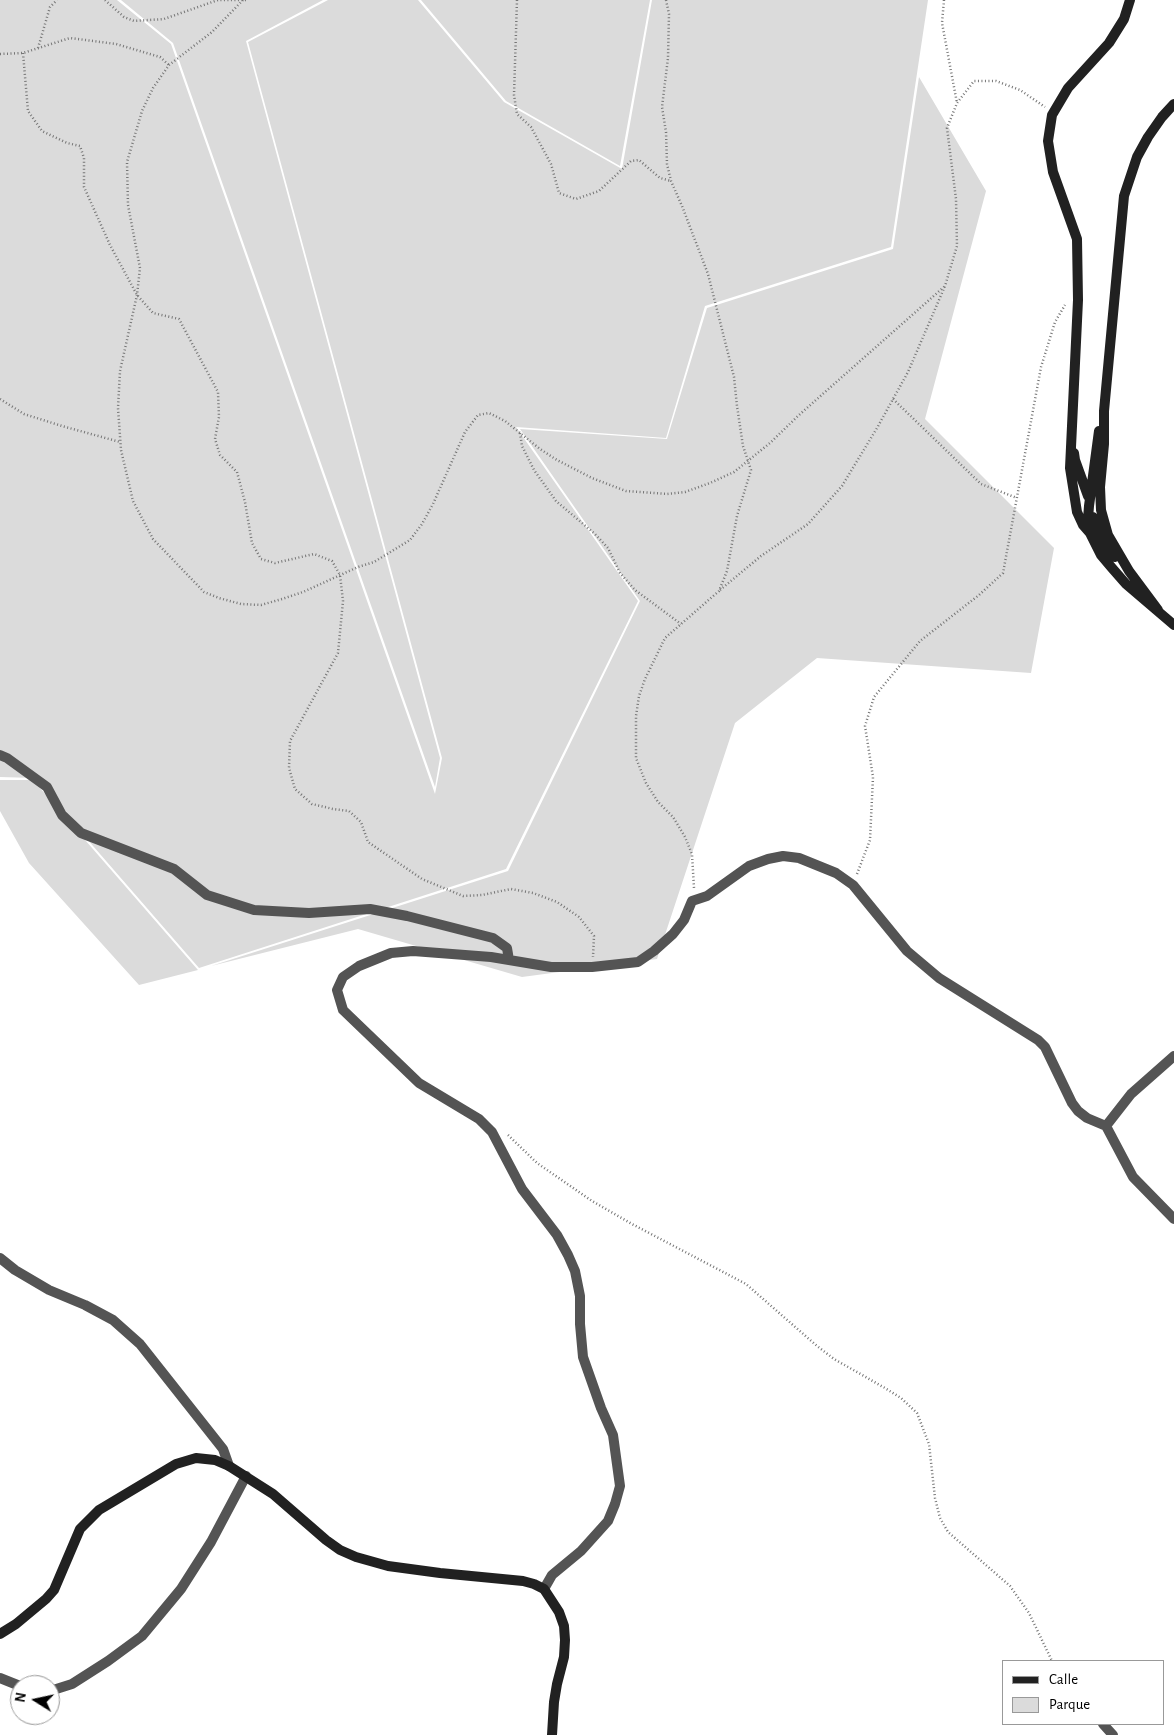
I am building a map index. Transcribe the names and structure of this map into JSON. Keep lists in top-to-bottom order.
{
  "legend": ["Calle", "Parque"],
  "north": "left"
}
